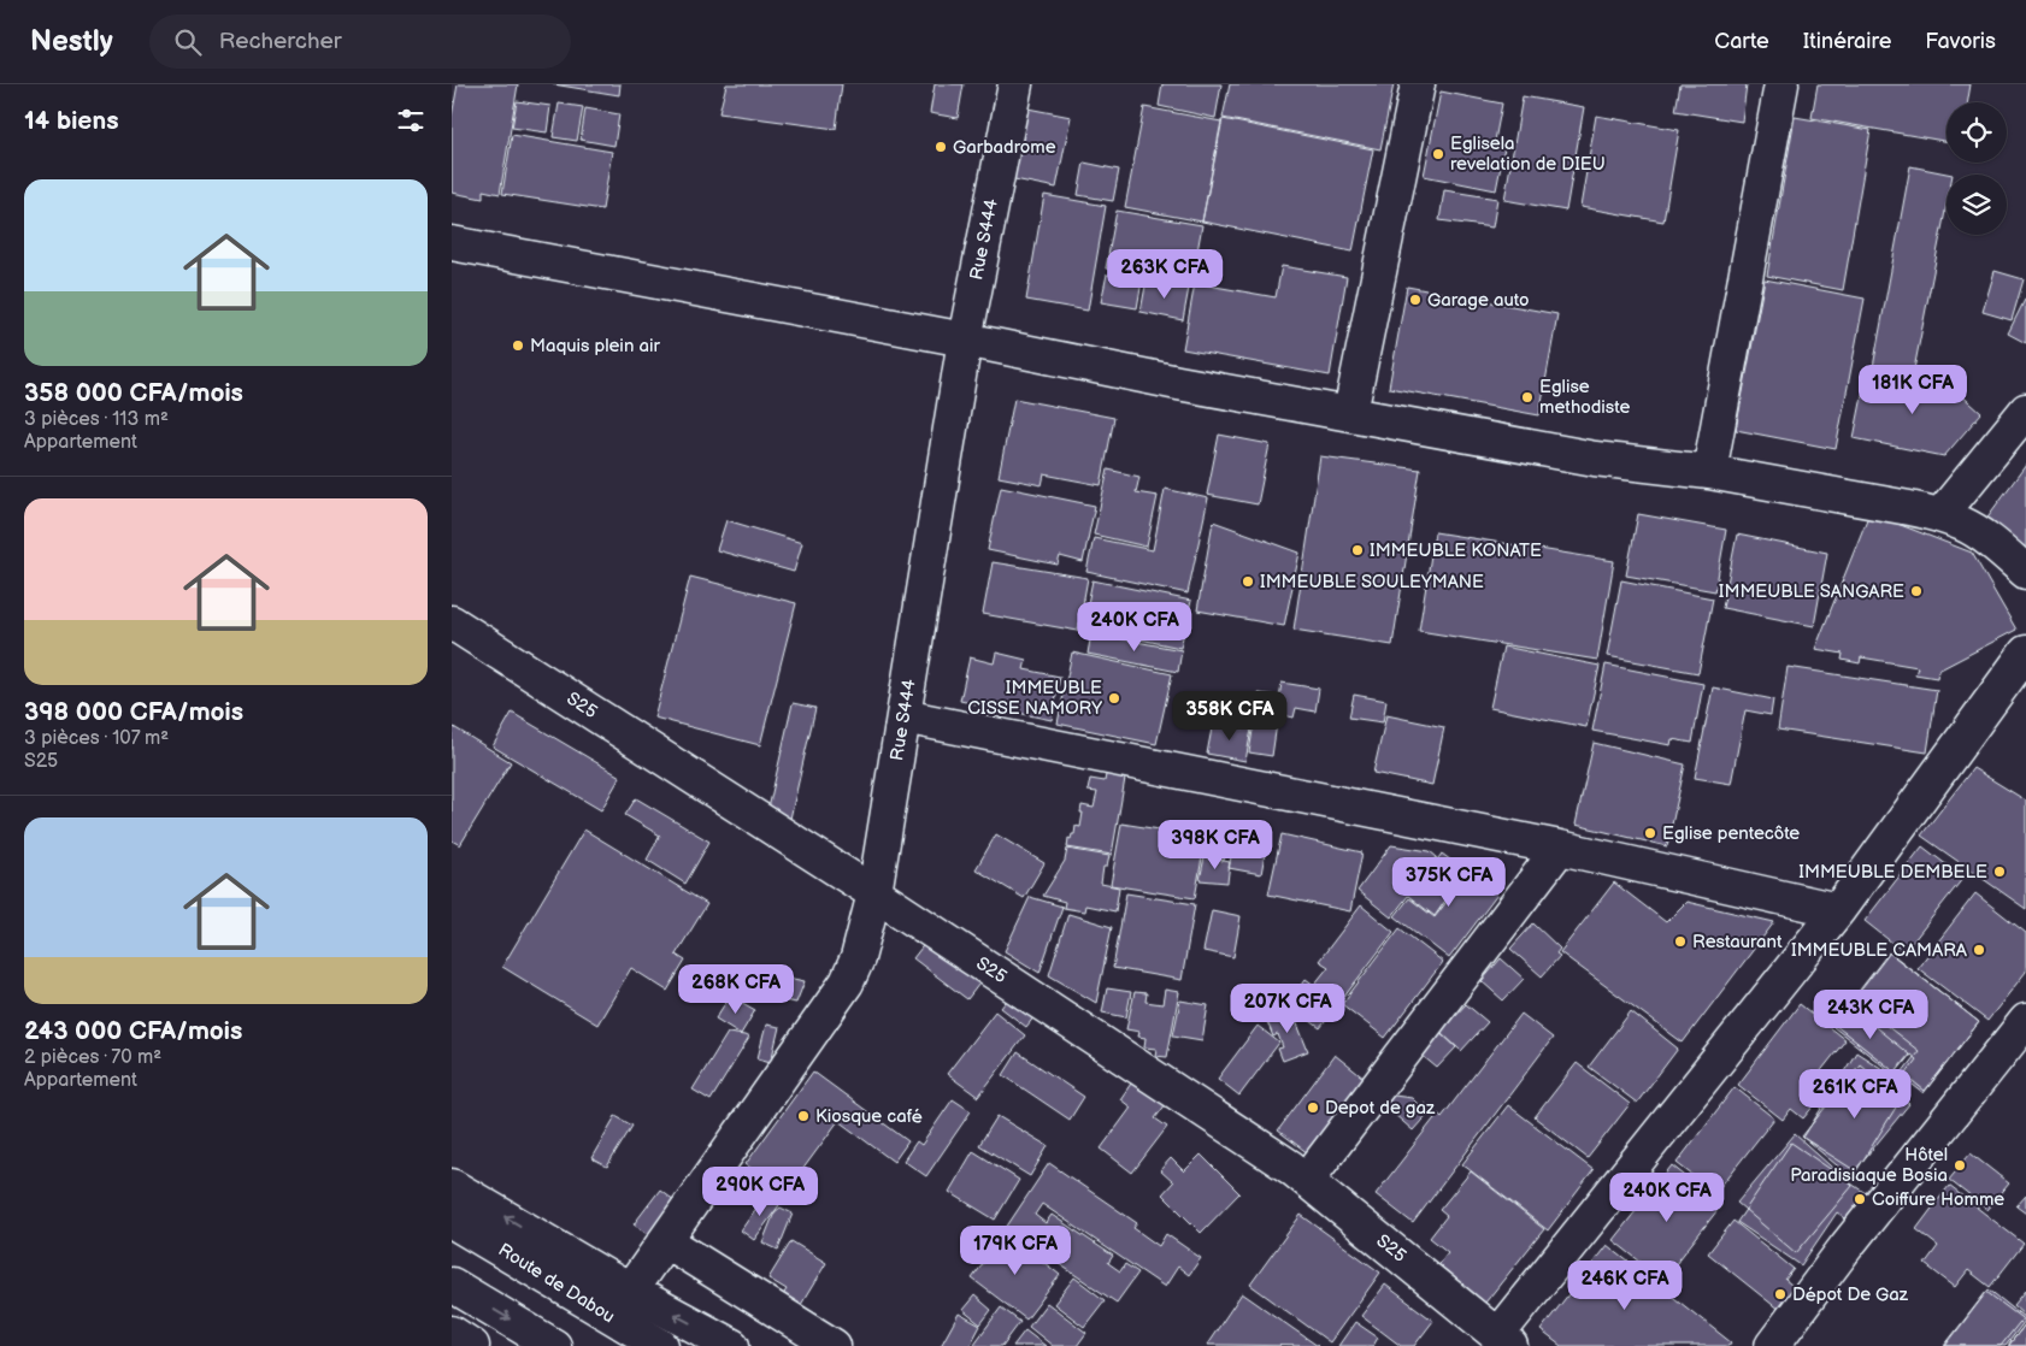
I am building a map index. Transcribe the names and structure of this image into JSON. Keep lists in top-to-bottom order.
{
  "streets": {
    "street": ["Rue S444", "S25", "Route de Dabou"]
  },
  "crossings": [
    ["Rue S444", "S25"]
  ],
  "places": [
    "Garbadrome",
    "Eglisela revelation de DIEU",
    "Garage auto",
    "Maquis plein air",
    "Eglise methodiste",
    "IMMEUBLE KONATE",
    "IMMEUBLE SOULEYMANE",
    "IMMEUBLE SANGARE",
    "IMMEUBLE CISSE NAMORY",
    "Eglise pentecôte",
    "IMMEUBLE DEMBELE",
    "Restaurant",
    "IMMEUBLE CAMARA",
    "Depot de gaz",
    "Kiosque café",
    "Hôtel Paradisiaque Bosia",
    "Coiffure Homme",
    "Dépot De Gaz"
  ],
  "page": {
    "header": "Nestly",
    "search": "Rechercher",
    "nav": ["Carte", "Itinéraire", "Favoris"],
    "heading": "14 biens",
    "list": [
      {
        "name": "358 000 CFA/mois",
        "note": "3 pièces · 113 m² · Appartement"
      },
      {
        "name": "398 000 CFA/mois",
        "note": "3 pièces · 107 m² · S25"
      },
      {
        "name": "243 000 CFA/mois",
        "note": "2 pièces · 70 m² · Appartement"
      }
    ],
    "price": [
      "263K CFA",
      "181K CFA",
      "240K CFA",
      "358K CFA",
      "398K CFA",
      "375K CFA",
      "268K CFA",
      "207K CFA",
      "243K CFA",
      "261K CFA",
      "290K CFA",
      "240K CFA",
      "179K CFA",
      "246K CFA"
    ]
  }
}
